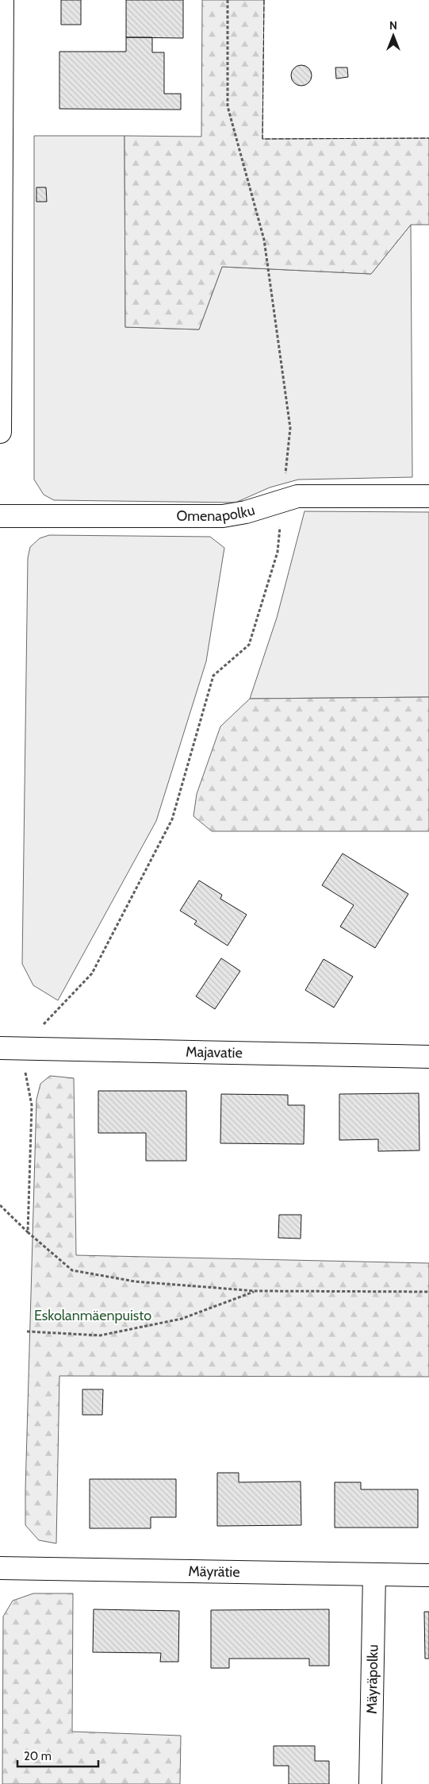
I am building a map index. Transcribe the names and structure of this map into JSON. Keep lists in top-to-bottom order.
{
  "streets": {
    "street": [
      "Omenapolku",
      "Majavatie",
      "Mäyrätie",
      "Mäyräpolku"
    ]
  },
  "crossings": [
    ["Mäyrätie", "Mäyräpolku"]
  ],
  "parks": ["Eskolanmäenpuisto"],
  "scale_bar": "20 m",
  "north": "top"
}
